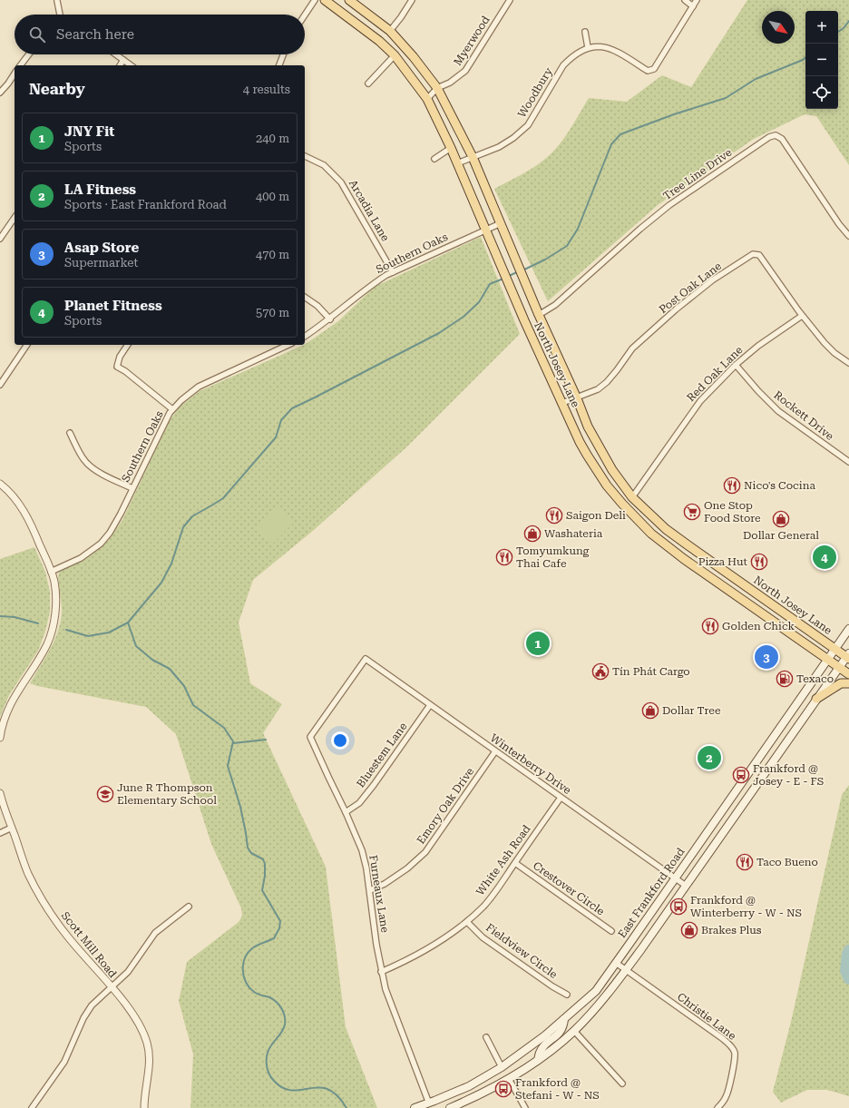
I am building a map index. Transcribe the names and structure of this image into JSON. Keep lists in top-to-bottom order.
{
  "streets": {
    "main road": ["North Josey Lane", "East Frankford Road"],
    "street": [
      "Myerwood",
      "Woodbury",
      "Tree Line Drive",
      "Arcadia Lane",
      "Southern Oaks",
      "Post Oak Lane",
      "Red Oak Lane",
      "Rockett Drive",
      "Bluestem Lane",
      "Winterberry Drive",
      "Emory Oak Drive",
      "White Ash Road",
      "Crestover Circle",
      "Furneaux Lane",
      "Scott Mill Road",
      "Fieldview Circle",
      "Christie Lane"
    ]
  },
  "crossings": [
    ["Myerwood", "North Josey Lane"],
    ["Woodbury", "North Josey Lane"],
    ["Tree Line Drive", "North Josey Lane"],
    ["Arcadia Lane", "Southern Oaks"],
    ["Southern Oaks", "North Josey Lane"],
    ["Post Oak Lane", "North Josey Lane"],
    ["Post Oak Lane", "Red Oak Lane"],
    ["North Josey Lane", "Red Oak Lane"],
    ["North Josey Lane", "East Frankford Road"],
    ["Red Oak Lane", "Rockett Drive"],
    ["Bluestem Lane", "Winterberry Drive"],
    ["Bluestem Lane", "Furneaux Lane"],
    ["Winterberry Drive", "Emory Oak Drive"],
    ["Winterberry Drive", "White Ash Road"],
    ["Winterberry Drive", "East Frankford Road"],
    ["Winterberry Drive", "Furneaux Lane"],
    ["Emory Oak Drive", "Furneaux Lane"],
    ["White Ash Road", "Crestover Circle"],
    ["White Ash Road", "Furneaux Lane"],
    ["White Ash Road", "Fieldview Circle"],
    ["East Frankford Road", "Furneaux Lane"],
    ["East Frankford Road", "Christie Lane"]
  ],
  "places": {
    "restaurant": [
      "Nico's Cocina",
      "Saigon Deli",
      "Tomyumkung Thai Cafe",
      "Pizza Hut",
      "Golden Chick",
      "Taco Bueno"
    ],
    "supermarket": ["One Stop Food Store"],
    "shop": [
      "Dollar General",
      "Washateria",
      "Dollar Tree",
      "Brakes Plus"
    ],
    "public building": ["Tín Phát Cargo"],
    "fuel station": ["Texaco"],
    "bus stop": ["Frankford @ Josey - E - FS", "Frankford @ Winterberry - W - NS", "Frankford @ Stefani - W - NS"],
    "school or university": ["June R Thompson Elementary School"]
  },
  "north": "bottom right",
  "page": {
    "map_buttons": ["+", "−"],
    "search": "Search here",
    "heading": ["Nearby", "4 results"],
    "list": [
      {
        "mark": "1",
        "name": "JNY Fit",
        "note": "Sports",
        "value": "240 m"
      },
      {
        "mark": "2",
        "name": "LA Fitness",
        "note": "Sports · East Frankford Road",
        "value": "400 m"
      },
      {
        "mark": "3",
        "name": "Asap Store",
        "note": "Supermarket",
        "value": "470 m"
      },
      {
        "mark": "4",
        "name": "Planet Fitness",
        "note": "Sports",
        "value": "570 m"
      }
    ],
    "pins": [
      "4",
      "1",
      "3",
      "2"
    ]
  }
}
